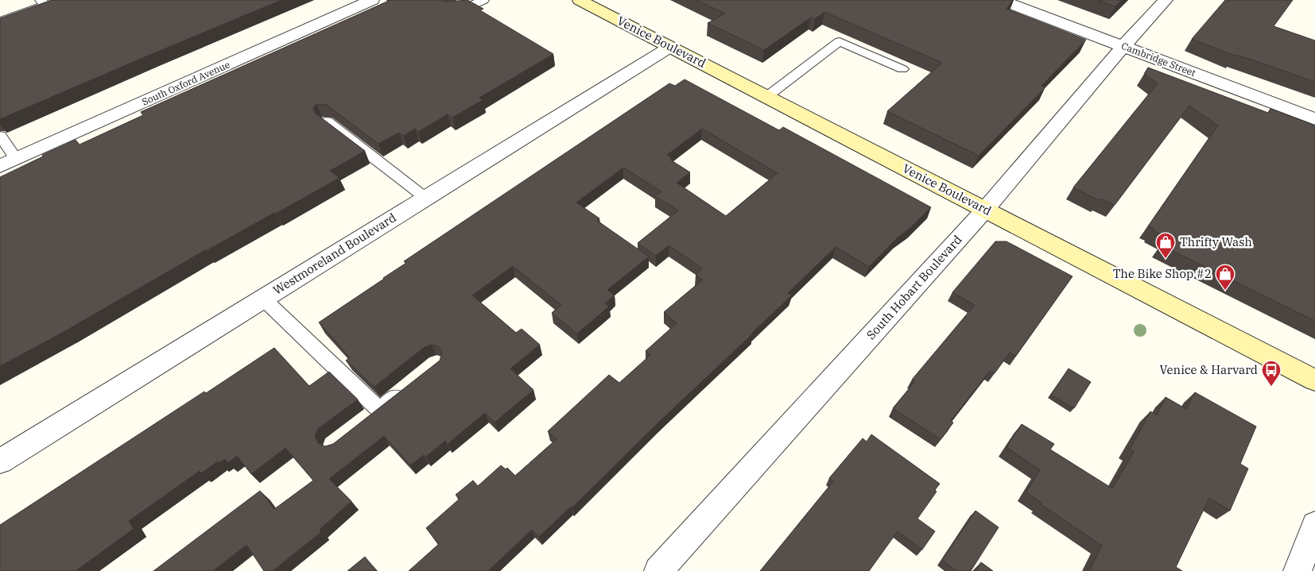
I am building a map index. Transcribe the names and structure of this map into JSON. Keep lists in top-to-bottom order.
{
  "streets": {
    "main road": ["Venice Boulevard"],
    "street": [
      "Cambridge Street",
      "South Oxford Avenue",
      "Westmoreland Boulevard",
      "South Hobart Boulevard"
    ]
  },
  "crossings": [
    ["Venice Boulevard", "Westmoreland Boulevard"],
    ["Venice Boulevard", "South Hobart Boulevard"],
    ["Cambridge Street", "South Hobart Boulevard"]
  ],
  "places": {
    "shop": ["Thrifty Wash", "The Bike Shop #2"],
    "bus stop": ["Venice & Harvard"]
  }
}
